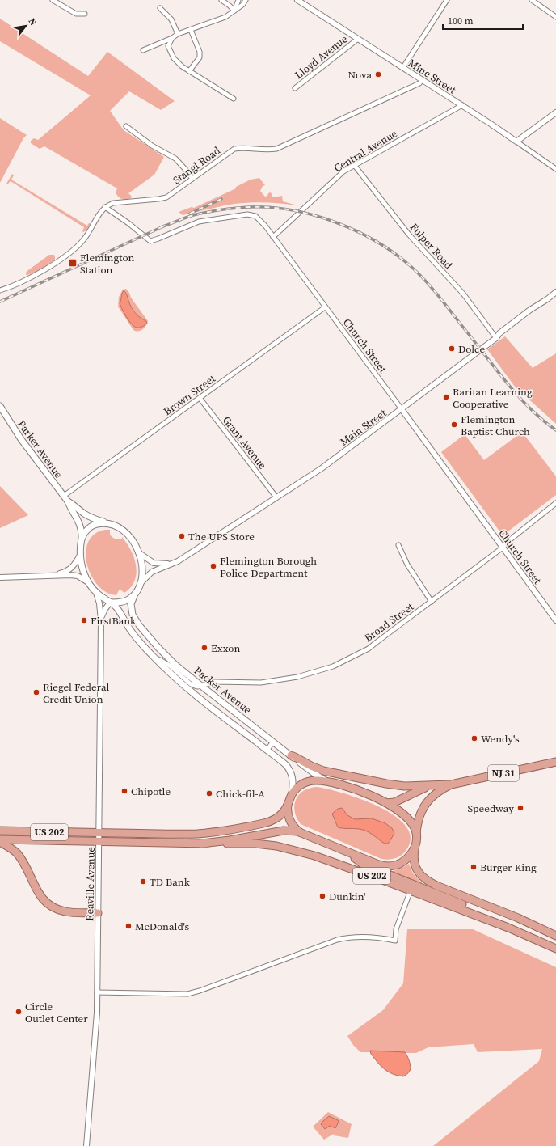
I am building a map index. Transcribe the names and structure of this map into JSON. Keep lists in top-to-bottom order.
{
  "streets": {
    "highway": ["NJ 31", "US 202"],
    "main road": ["Parker Avenue", "Packer Avenue"],
    "street": [
      "Lloyd Avenue",
      "Mine Street",
      "Central Avenue",
      "Stangl Road",
      "Fulper Road",
      "Church Street",
      "Brown Street",
      "Main Street",
      "Grant Avenue",
      "Broad Street",
      "Reaville Avenue"
    ]
  },
  "crossings": [
    ["Lloyd Avenue", "Mine Street"],
    ["Mine Street", "Central Avenue"],
    ["Mine Street", "Stangl Road"],
    ["Central Avenue", "Fulper Road"],
    ["Central Avenue", "Church Street"],
    ["Stangl Road", "Church Street"],
    ["Fulper Road", "Main Street"],
    ["Church Street", "Brown Street"],
    ["Church Street", "Main Street"],
    ["Church Street", "Broad Street"],
    ["Brown Street", "Grant Avenue"],
    ["Brown Street", "Parker Avenue"],
    ["Main Street", "Grant Avenue"],
    ["Main Street", "Parker Avenue"],
    ["Main Street", "Packer Avenue"],
    ["Main Street", "Reaville Avenue"],
    ["Parker Avenue", "Packer Avenue"],
    ["Parker Avenue", "Reaville Avenue"],
    ["Broad Street", "Packer Avenue"],
    ["Packer Avenue", "US 202"],
    ["Packer Avenue", "Reaville Avenue"],
    ["US 202", "Reaville Avenue"]
  ],
  "places": {
    "other": [
      "Nova",
      "Dolce",
      "Raritan Learning Cooperative",
      "Flemington Baptist Church",
      "The UPS Store",
      "Flemington Borough Police Department",
      "FirstBank",
      "Exxon",
      "Riegel Federal Credit Union",
      "Wendy's",
      "Chipotle",
      "Chick-fil-A",
      "Speedway",
      "Burger King",
      "TD Bank",
      "Dunkin'",
      "McDonald's",
      "Circle Outlet Center"
    ],
    "transit": ["Flemington Station"]
  },
  "scale_bar": "100 m",
  "north": "top right"
}
